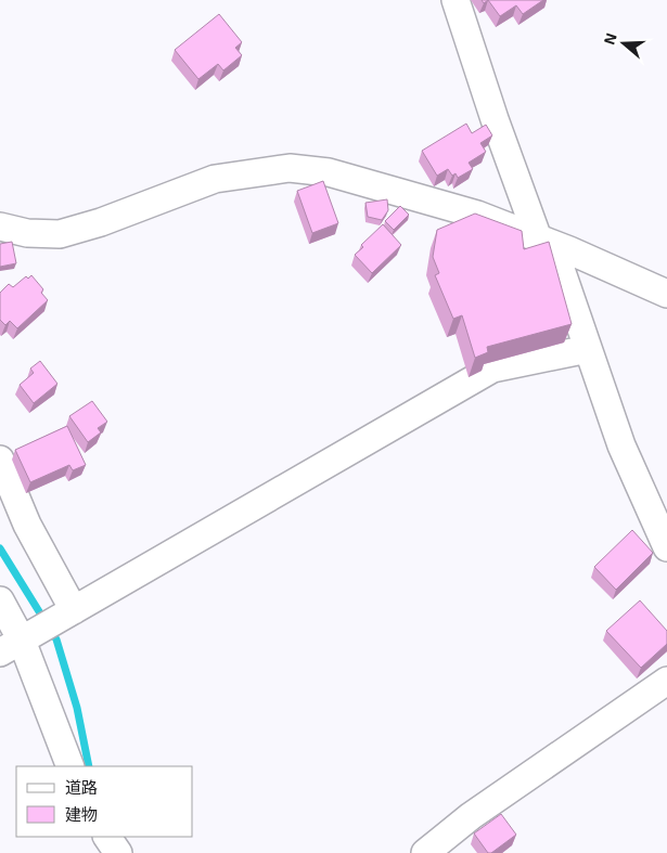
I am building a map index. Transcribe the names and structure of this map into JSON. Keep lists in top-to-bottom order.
{
  "legend": ["道路", "建物"],
  "north": "left"
}
